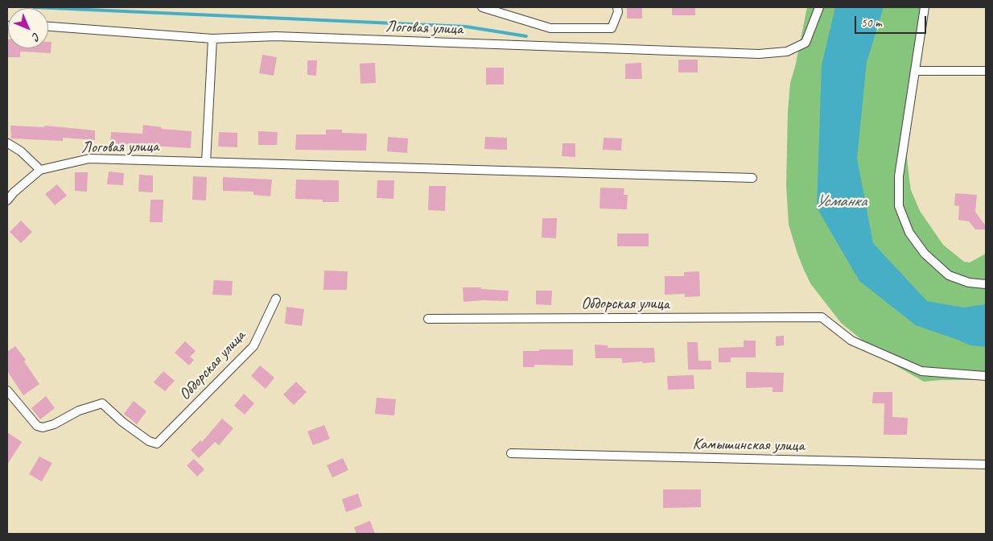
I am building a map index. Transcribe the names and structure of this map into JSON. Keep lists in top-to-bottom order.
{
  "streets": {
    "street": ["Логовая улица", "Обдорская улица", "Камышинская улица"]
  },
  "water": ["Усманка"],
  "scale_bar": "50 m",
  "north": "bottom right"
}
